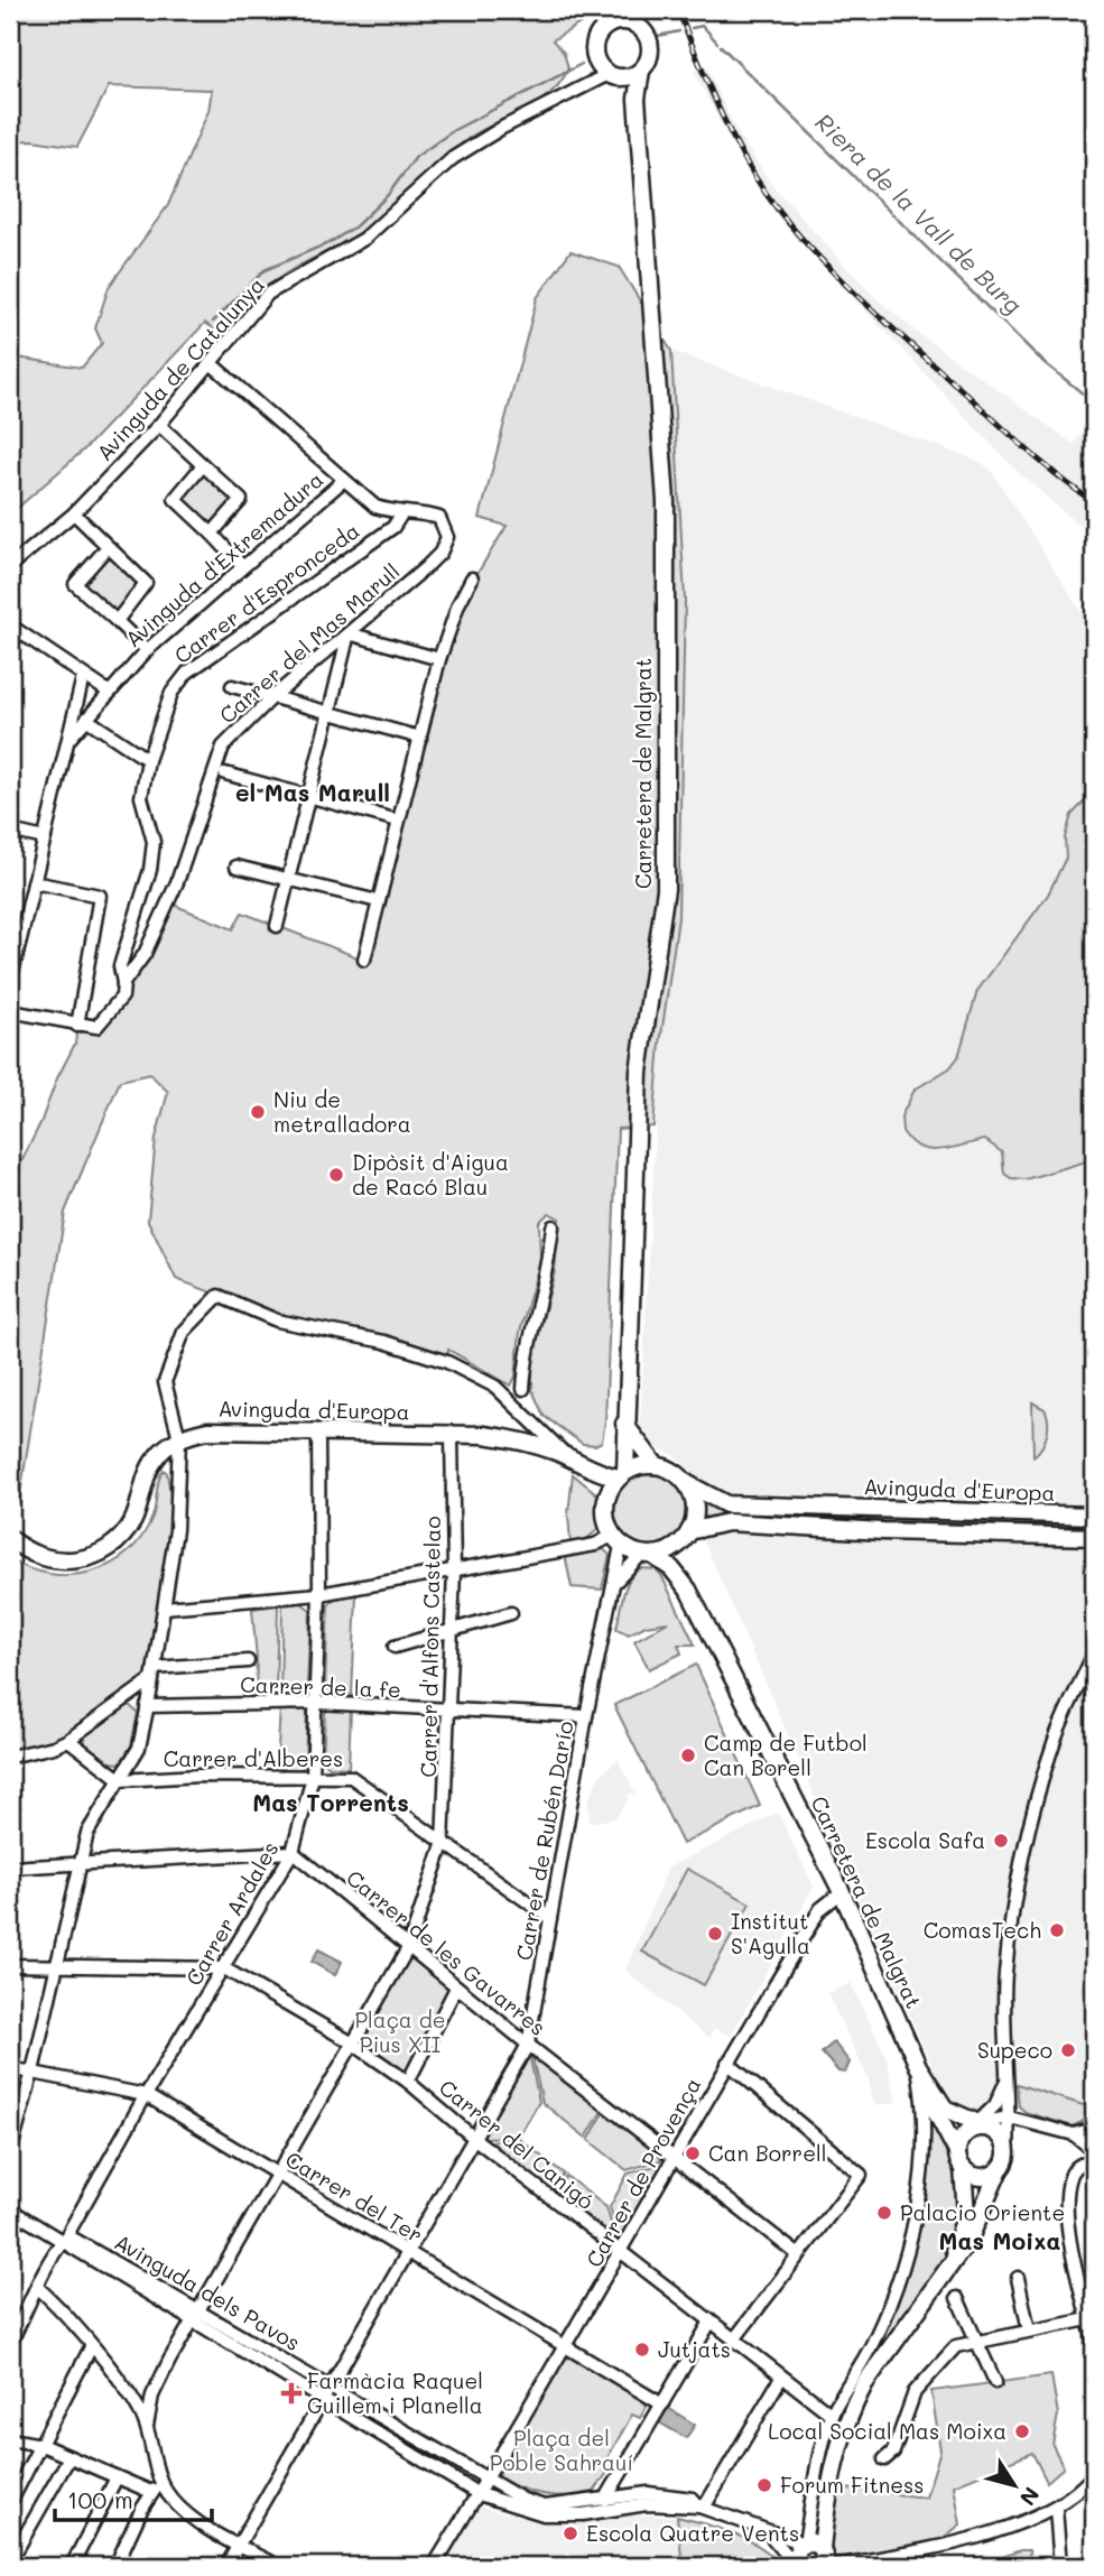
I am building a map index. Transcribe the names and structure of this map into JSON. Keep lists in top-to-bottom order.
{
  "streets": {
    "street": [
      "Avinguda de Catalunya",
      "Avinguda d'Extremadura",
      "Carrer d'Espronceda",
      "Carrer del Mas Marull",
      "Carretera de Malgrat",
      "Avinguda d'Europa",
      "Carrer d'Alfons Castelao",
      "Carrer de la fe",
      "Carrer d'Alberes",
      "Carrer de Rubén Darío",
      "Carrer Ardales",
      "Carrer de les Gavarres",
      "Carrer del Canigó",
      "Carrer de Provença",
      "Carrer del Ter",
      "Avinguda dels Pavos"
    ]
  },
  "crossings": [
    ["Avinguda de Catalunya", "Carrer del Mas Marull"],
    ["Avinguda de Catalunya", "Carretera de Malgrat"],
    ["Avinguda d'Extremadura", "Carrer del Mas Marull"],
    ["Carrer d'Espronceda", "Carrer del Mas Marull"],
    ["Carretera de Malgrat", "Avinguda d'Europa"],
    ["Carretera de Malgrat", "Carrer de Rubén Darío"],
    ["Carretera de Malgrat", "Carrer de Provença"],
    ["Avinguda d'Europa", "Carrer d'Alfons Castelao"],
    ["Avinguda d'Europa", "Carrer de Rubén Darío"],
    ["Avinguda d'Europa", "Carrer Ardales"],
    ["Carrer d'Alfons Castelao", "Carrer de la fe"],
    ["Carrer d'Alfons Castelao", "Carrer d'Alberes"],
    ["Carrer d'Alfons Castelao", "Carrer de les Gavarres"],
    ["Carrer d'Alfons Castelao", "Carrer del Canigó"],
    ["Carrer d'Alfons Castelao", "Carrer del Ter"],
    ["Carrer d'Alfons Castelao", "Avinguda dels Pavos"],
    ["Carrer de la fe", "Carrer de Rubén Darío"],
    ["Carrer de la fe", "Carrer Ardales"],
    ["Carrer d'Alberes", "Carrer de Rubén Darío"],
    ["Carrer d'Alberes", "Carrer Ardales"],
    ["Carrer de Rubén Darío", "Carrer de les Gavarres"],
    ["Carrer de Rubén Darío", "Carrer del Canigó"],
    ["Carrer de Rubén Darío", "Carrer del Ter"],
    ["Carrer de Rubén Darío", "Avinguda dels Pavos"],
    ["Carrer Ardales", "Carrer de les Gavarres"],
    ["Carrer Ardales", "Carrer del Canigó"],
    ["Carrer Ardales", "Carrer del Ter"],
    ["Carrer Ardales", "Avinguda dels Pavos"],
    ["Carrer de les Gavarres", "Carrer de Provença"],
    ["Carrer del Canigó", "Carrer de Provença"],
    ["Carrer de Provença", "Carrer del Ter"],
    ["Carrer de Provença", "Avinguda dels Pavos"]
  ],
  "districts": ["el Mas Marull", "Mas Torrents", "Mas Moixa"],
  "water": ["Riera de la Vall de Burg"],
  "parks": ["Plaça de Pius XII", "Plaça del Poble Sahrauí"],
  "places": {
    "other": [
      "Niu de metralladora",
      "Dipòsit d'Aigua de Racó Blau",
      "Camp de Futbol Can Borell",
      "Escola Safa",
      "ComasTech",
      "Institut S'Agulla",
      "Supeco",
      "Can Borrell",
      "Palacio Oriente",
      "Jutjats",
      "Local Social Mas Moixa",
      "Forum Fitness",
      "Escola Quatre Vents"
    ],
    "health": ["Farmàcia Raquel Guillem i Planella"]
  },
  "scale_bar": "100 m",
  "north": "bottom right"
}
